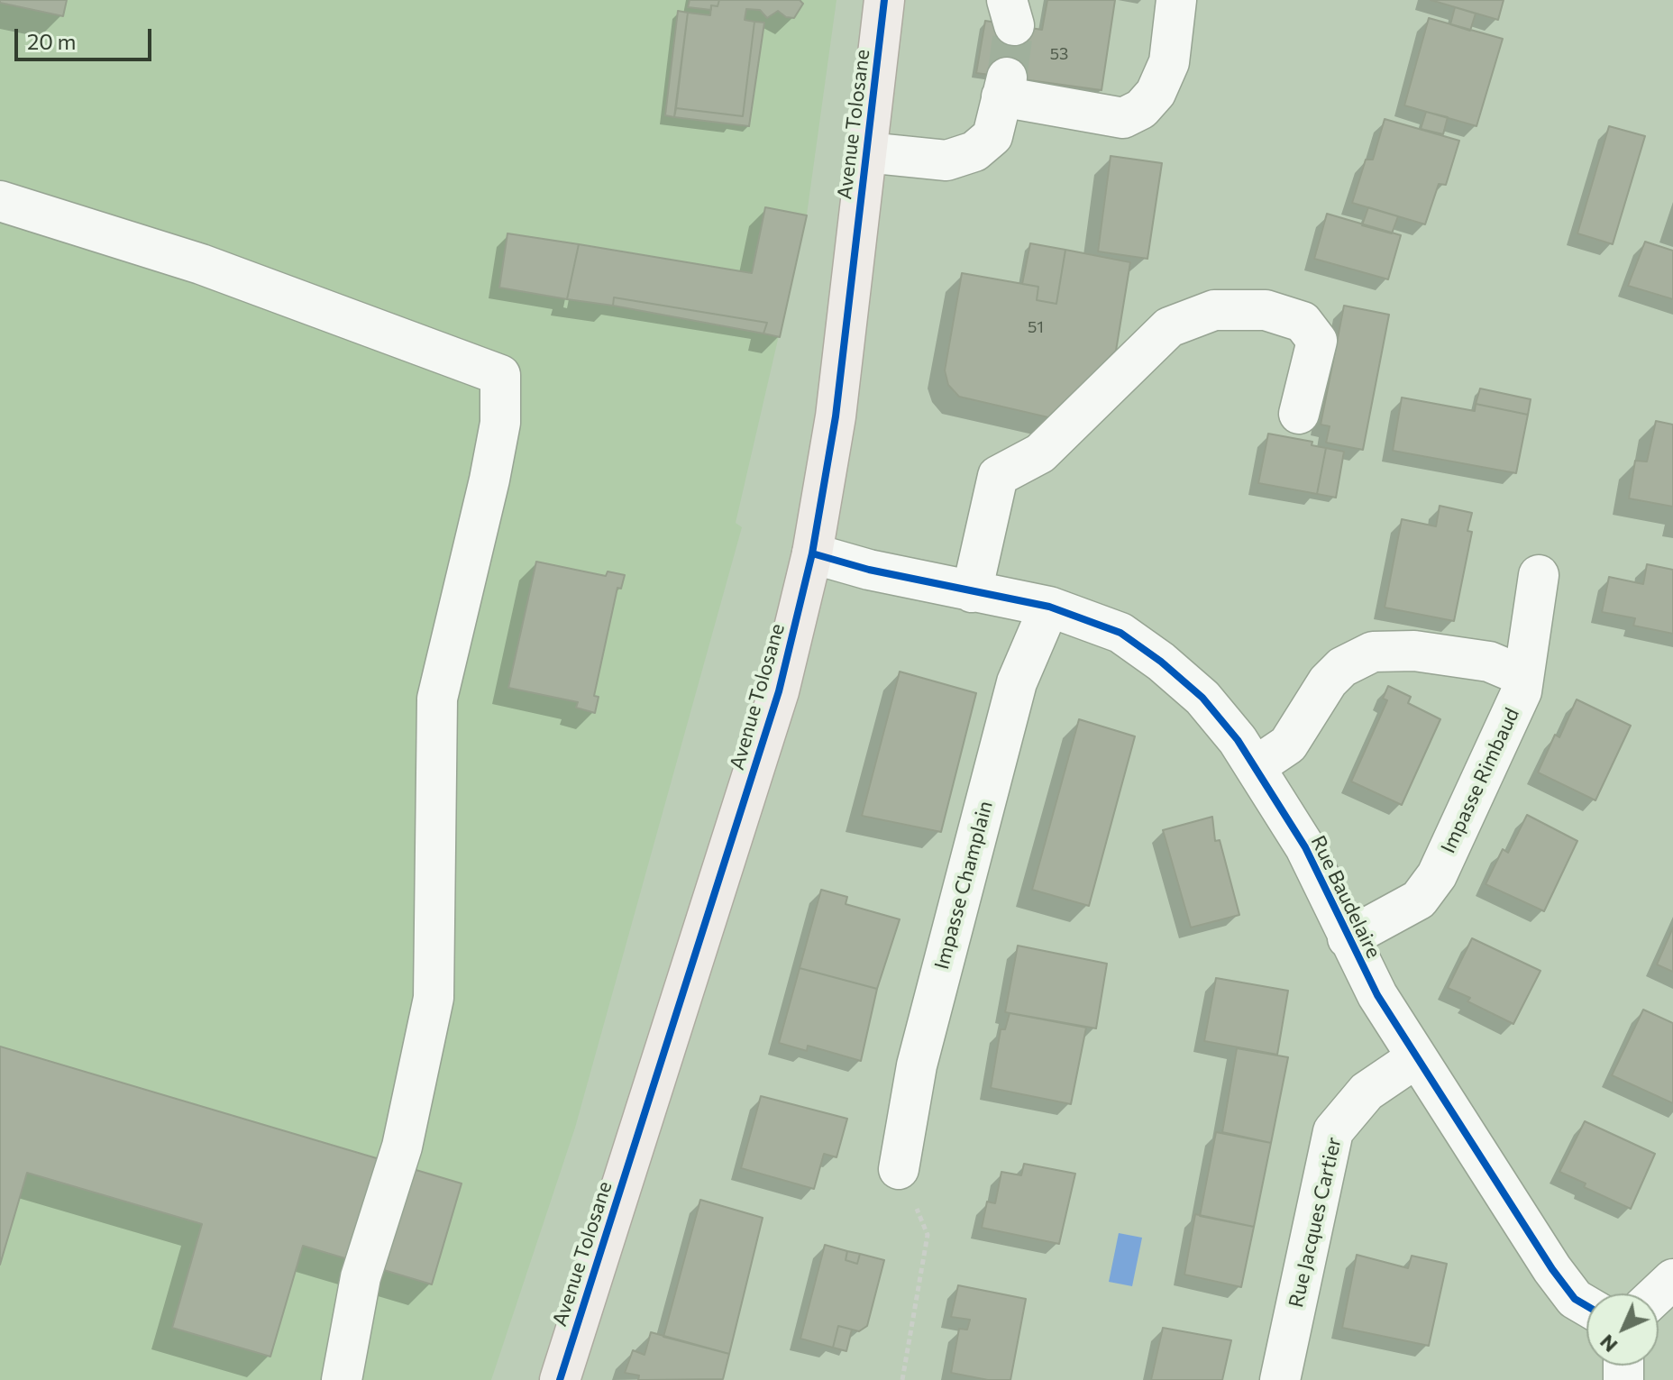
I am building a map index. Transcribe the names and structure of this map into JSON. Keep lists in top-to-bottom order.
{
  "streets": {
    "main road": ["Avenue Tolosane"],
    "street": [
      "Impasse Rimbaud",
      "Impasse Champlain",
      "Rue Baudelaire",
      "Rue Jacques Cartier"
    ]
  },
  "crossings": [
    ["Avenue Tolosane", "Rue Baudelaire"],
    ["Impasse Rimbaud", "Rue Baudelaire"],
    ["Impasse Champlain", "Rue Baudelaire"],
    ["Rue Baudelaire", "Rue Jacques Cartier"]
  ],
  "house_numbers": ["53", "51"],
  "scale_bar": "20 m",
  "north": "bottom left"
}
